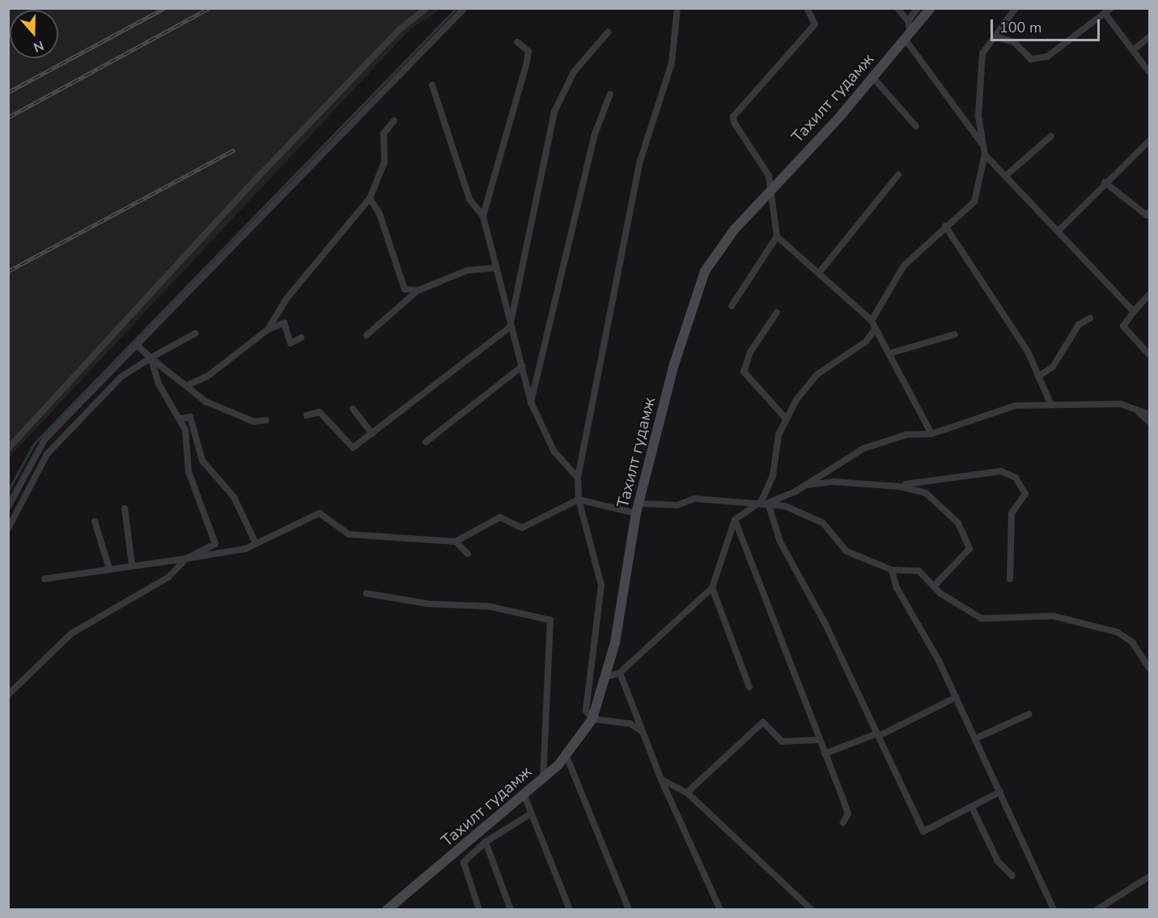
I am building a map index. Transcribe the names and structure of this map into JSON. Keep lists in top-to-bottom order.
{
  "streets": {
    "main road": ["Тахилт гудамж"]
  },
  "scale_bar": "100 m",
  "north": "bottom"
}
